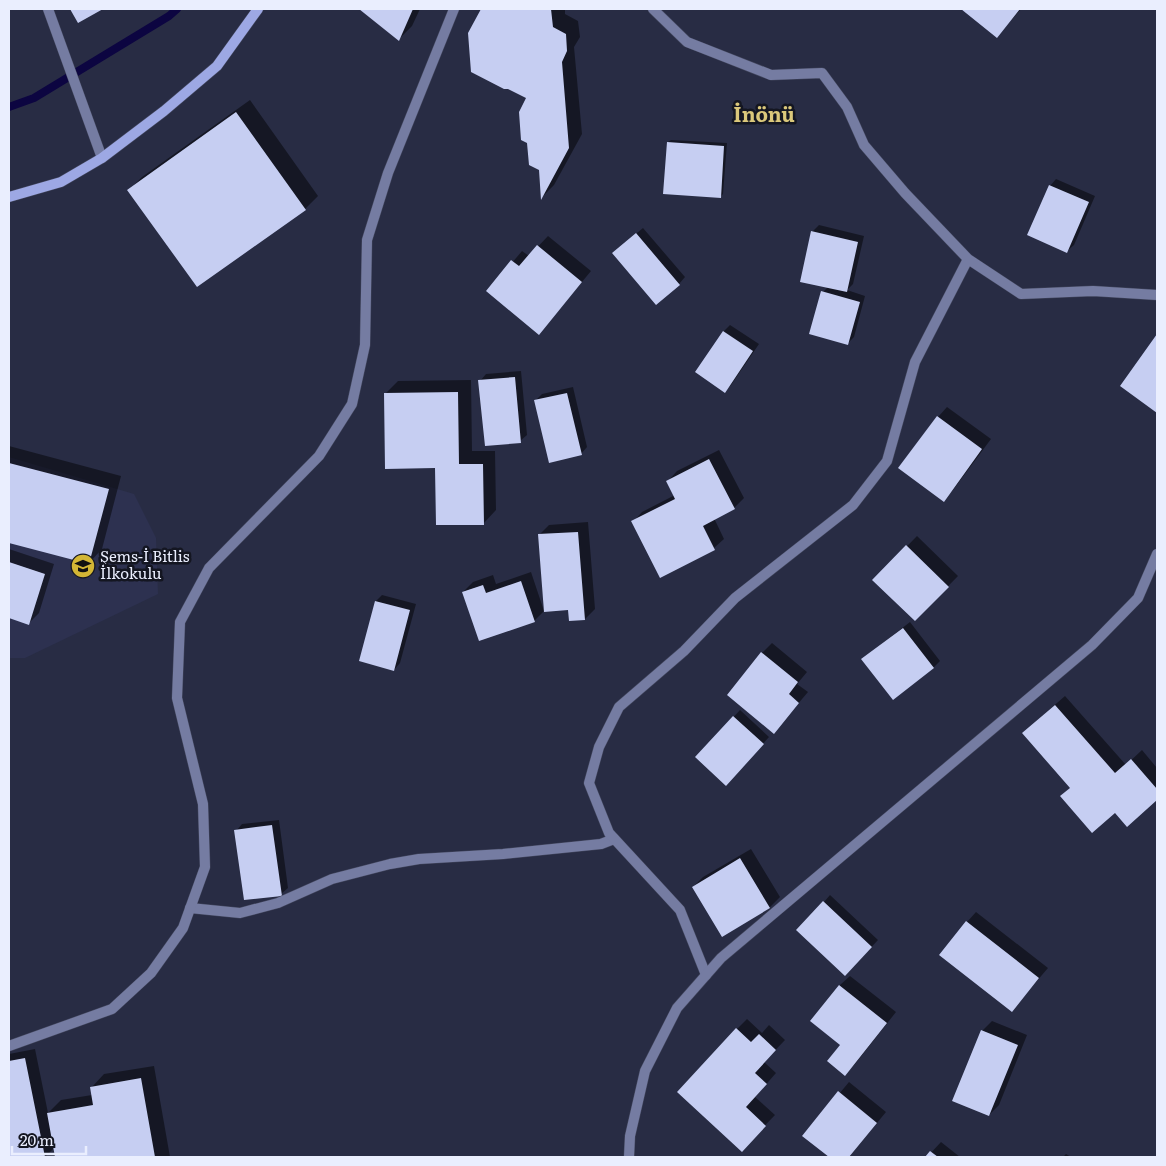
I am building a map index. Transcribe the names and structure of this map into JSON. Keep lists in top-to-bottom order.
{
  "districts": ["İnönü"],
  "places": {
    "school or university": ["Şems-İ Bitlis İlkokulu"]
  },
  "scale_bar": "20 m"
}
